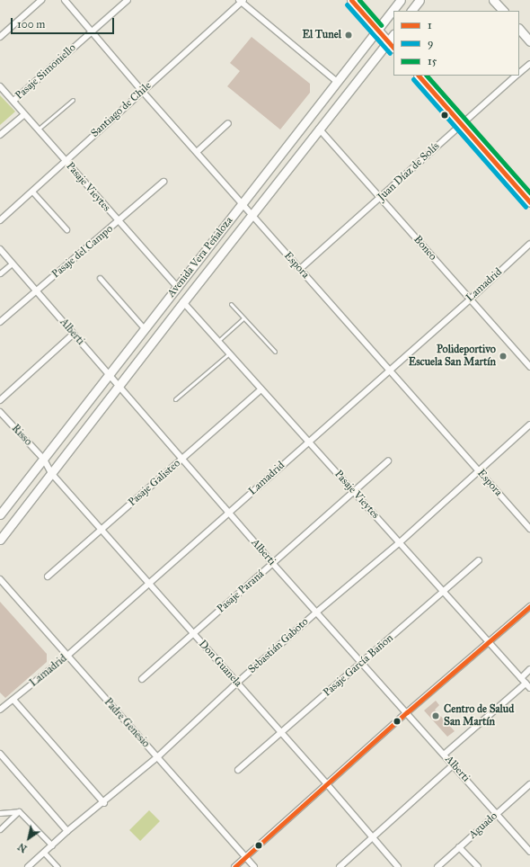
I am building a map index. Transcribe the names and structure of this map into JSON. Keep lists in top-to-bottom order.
{
  "streets": {
    "main road": ["Avenida Vera Peñaloza"],
    "street": [
      "Pasaje Simoniello",
      "Santiago de Chile",
      "Juan Díaz de Solís",
      "Pasaje Vieytes",
      "Boneo",
      "Pasaje del Campo",
      "Espora",
      "Lamadrid",
      "Alberti",
      "Risso",
      "Pasaje Galisteo",
      "Pasaje Paraná",
      "Sebastián Gaboto",
      "Don Guanela",
      "Pasaje García Bañon",
      "Padre Genesio",
      "Aguado"
    ]
  },
  "crossings": [
    ["Pasaje Simoniello", "Pasaje Vieytes"],
    ["Pasaje Simoniello", "Espora"],
    ["Santiago de Chile", "Pasaje Vieytes"],
    ["Santiago de Chile", "Espora"],
    ["Juan Díaz de Solís", "Boneo"],
    ["Juan Díaz de Solís", "Espora"],
    ["Pasaje Vieytes", "Pasaje del Campo"],
    ["Pasaje Vieytes", "Avenida Vera Peñaloza"],
    ["Pasaje Vieytes", "Lamadrid"],
    ["Pasaje Vieytes", "Pasaje Galisteo"],
    ["Pasaje Vieytes", "Pasaje Paraná"],
    ["Pasaje Vieytes", "Sebastián Gaboto"],
    ["Pasaje Vieytes", "Pasaje García Bañon"],
    ["Boneo", "Avenida Vera Peñaloza"],
    ["Boneo", "Lamadrid"],
    ["Pasaje del Campo", "Alberti"],
    ["Avenida Vera Peñaloza", "Espora"],
    ["Avenida Vera Peñaloza", "Alberti"],
    ["Avenida Vera Peñaloza", "Risso"],
    ["Avenida Vera Peñaloza", "Don Guanela"],
    ["Espora", "Lamadrid"],
    ["Espora", "Sebastián Gaboto"],
    ["Lamadrid", "Alberti"],
    ["Lamadrid", "Don Guanela"],
    ["Lamadrid", "Padre Genesio"],
    ["Alberti", "Pasaje Galisteo"],
    ["Alberti", "Pasaje Paraná"],
    ["Alberti", "Sebastián Gaboto"],
    ["Alberti", "Pasaje García Bañon"],
    ["Alberti", "Aguado"],
    ["Risso", "Don Guanela"],
    ["Pasaje Galisteo", "Don Guanela"],
    ["Pasaje Paraná", "Don Guanela"],
    ["Sebastián Gaboto", "Don Guanela"],
    ["Sebastián Gaboto", "Padre Genesio"],
    ["Don Guanela", "Pasaje García Bañon"]
  ],
  "places": ["El Tunel", "Polideportivo Escuela San Martín", "Centro de Salud San Martín"],
  "lines": ["transit line 1", "transit line 15", "transit line 9"],
  "legend": ["1", "9", "15"],
  "scale_bar": "100 m",
  "north": "bottom left"
}
